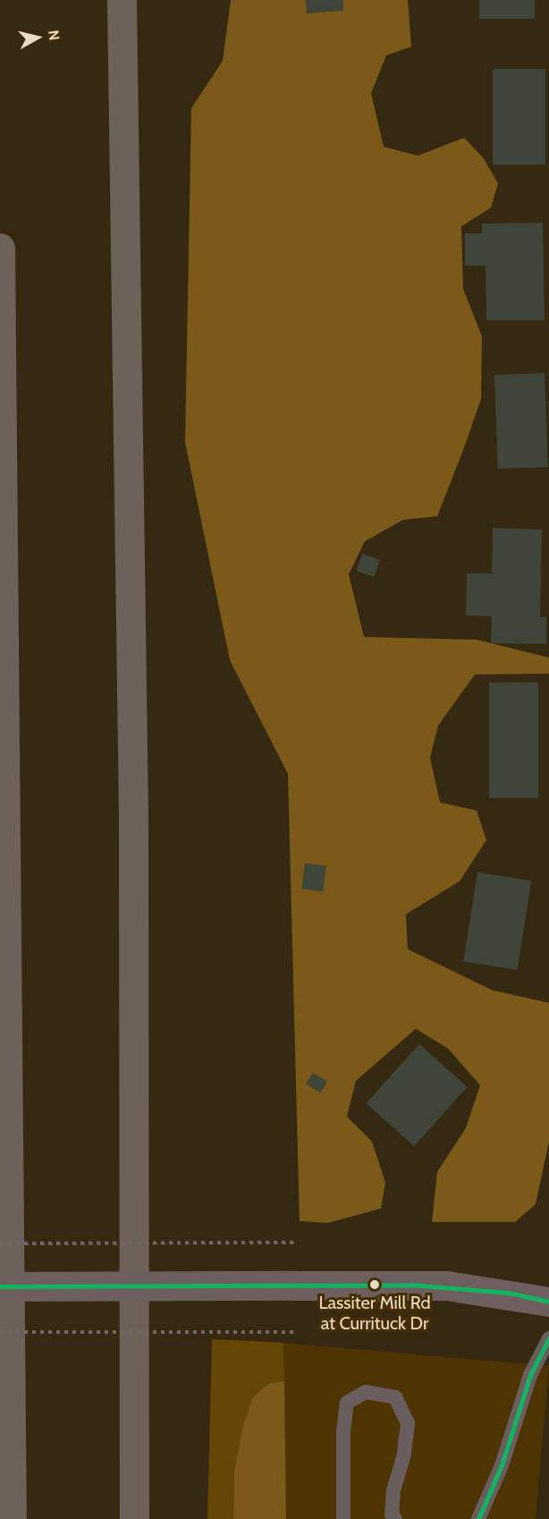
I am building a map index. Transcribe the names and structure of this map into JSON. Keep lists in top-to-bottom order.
{
  "places": ["Lassiter Mill Rd at Currituck Dr"],
  "north": "right"
}
